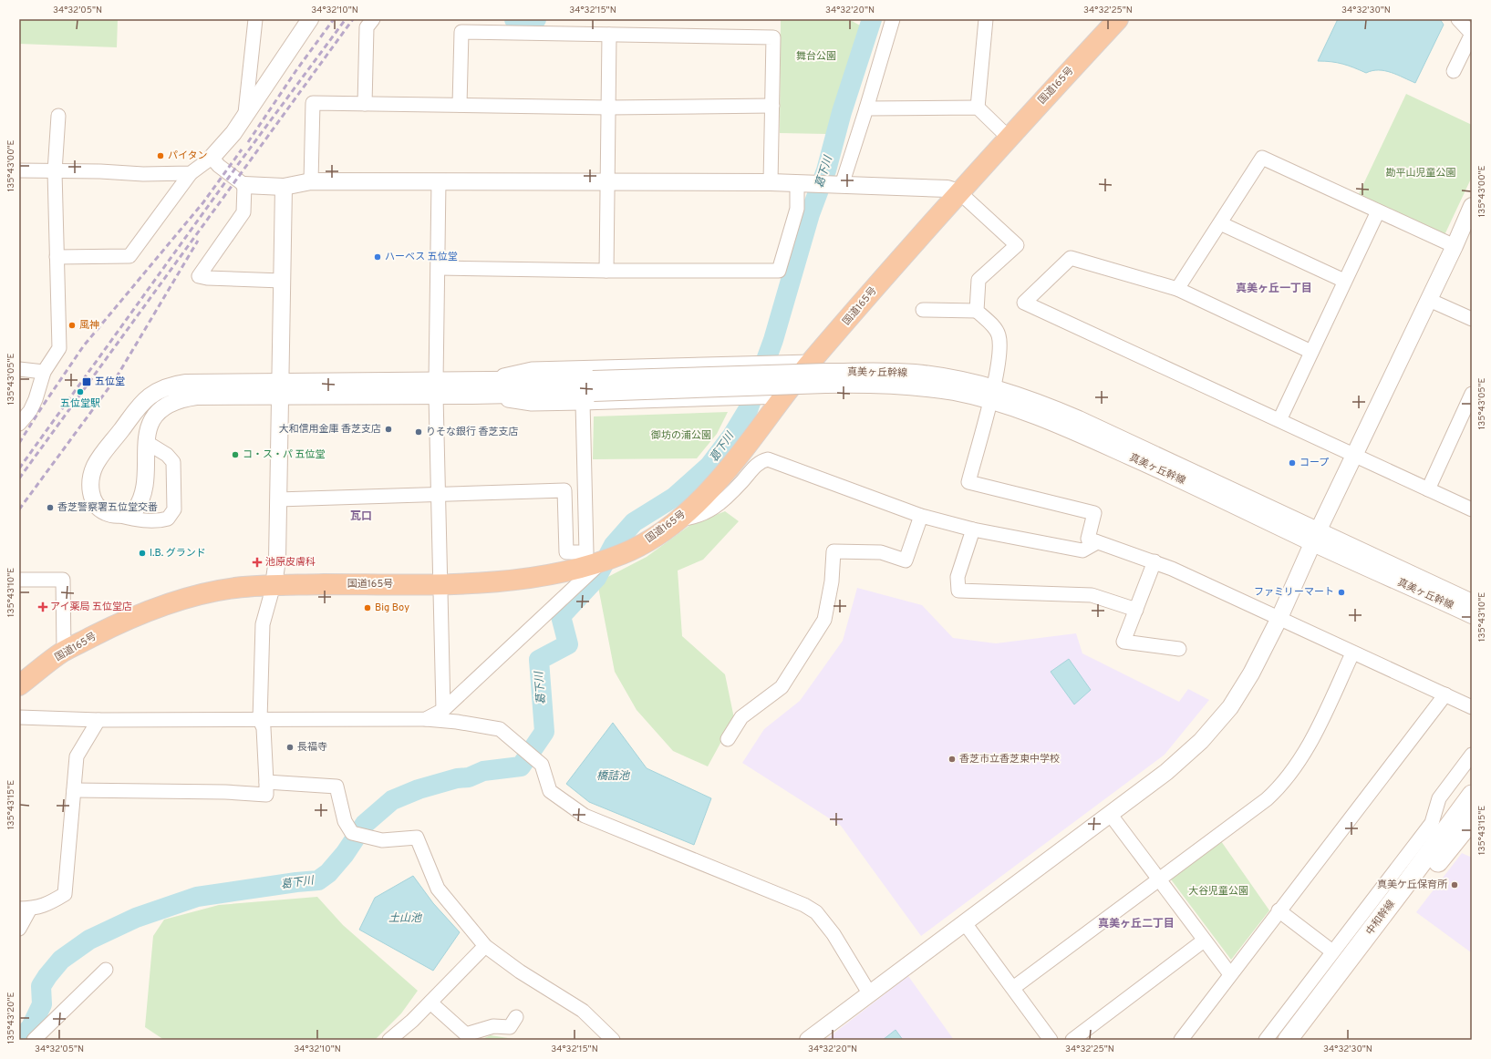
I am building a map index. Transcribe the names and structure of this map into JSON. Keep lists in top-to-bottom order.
{
  "streets": {
    "highway": ["国道165号"],
    "main road": ["中和幹線"],
    "street": ["真美ヶ丘幹線"]
  },
  "crossings": [
    ["国道165号", "真美ヶ丘幹線"]
  ],
  "districts": ["真美ヶ丘一丁目", "瓦口", "真美ヶ丘二丁目"],
  "water": ["葛下川", "橋詰池", "土山池"],
  "parks": [
    "舞台公園",
    "勘平山児童公園",
    "御坊の浦公園",
    "大谷児童公園"
  ],
  "places": {
    "other": [
      "パイタン",
      "ハーベス 五位堂",
      "風神",
      "五位堂駅",
      "大和信用金庫 香芝支店",
      "りそな銀行 香芝支店",
      "コ・ス・パ 五位堂",
      "コープ",
      "香芝警察署五位堂交番",
      "I.B. グランド",
      "ファミリーマート",
      "Big Boy",
      "長福寺",
      "香芝市立香芝東中学校",
      "真美ケ丘保育所"
    ],
    "transit": ["五位堂"],
    "health": ["池原皮膚科", "アイ薬局 五位堂店"]
  },
  "coordinates": [
    "34°32'05\"N",
    "34°32'10\"N",
    "34°32'15\"N",
    "34°32'20\"N",
    "34°32'25\"N",
    "34°32'30\"N",
    "135°43'00\"E",
    "135°43'05\"E",
    "135°43'10\"E",
    "135°43'15\"E",
    "135°43'20\"E"
  ]
}
